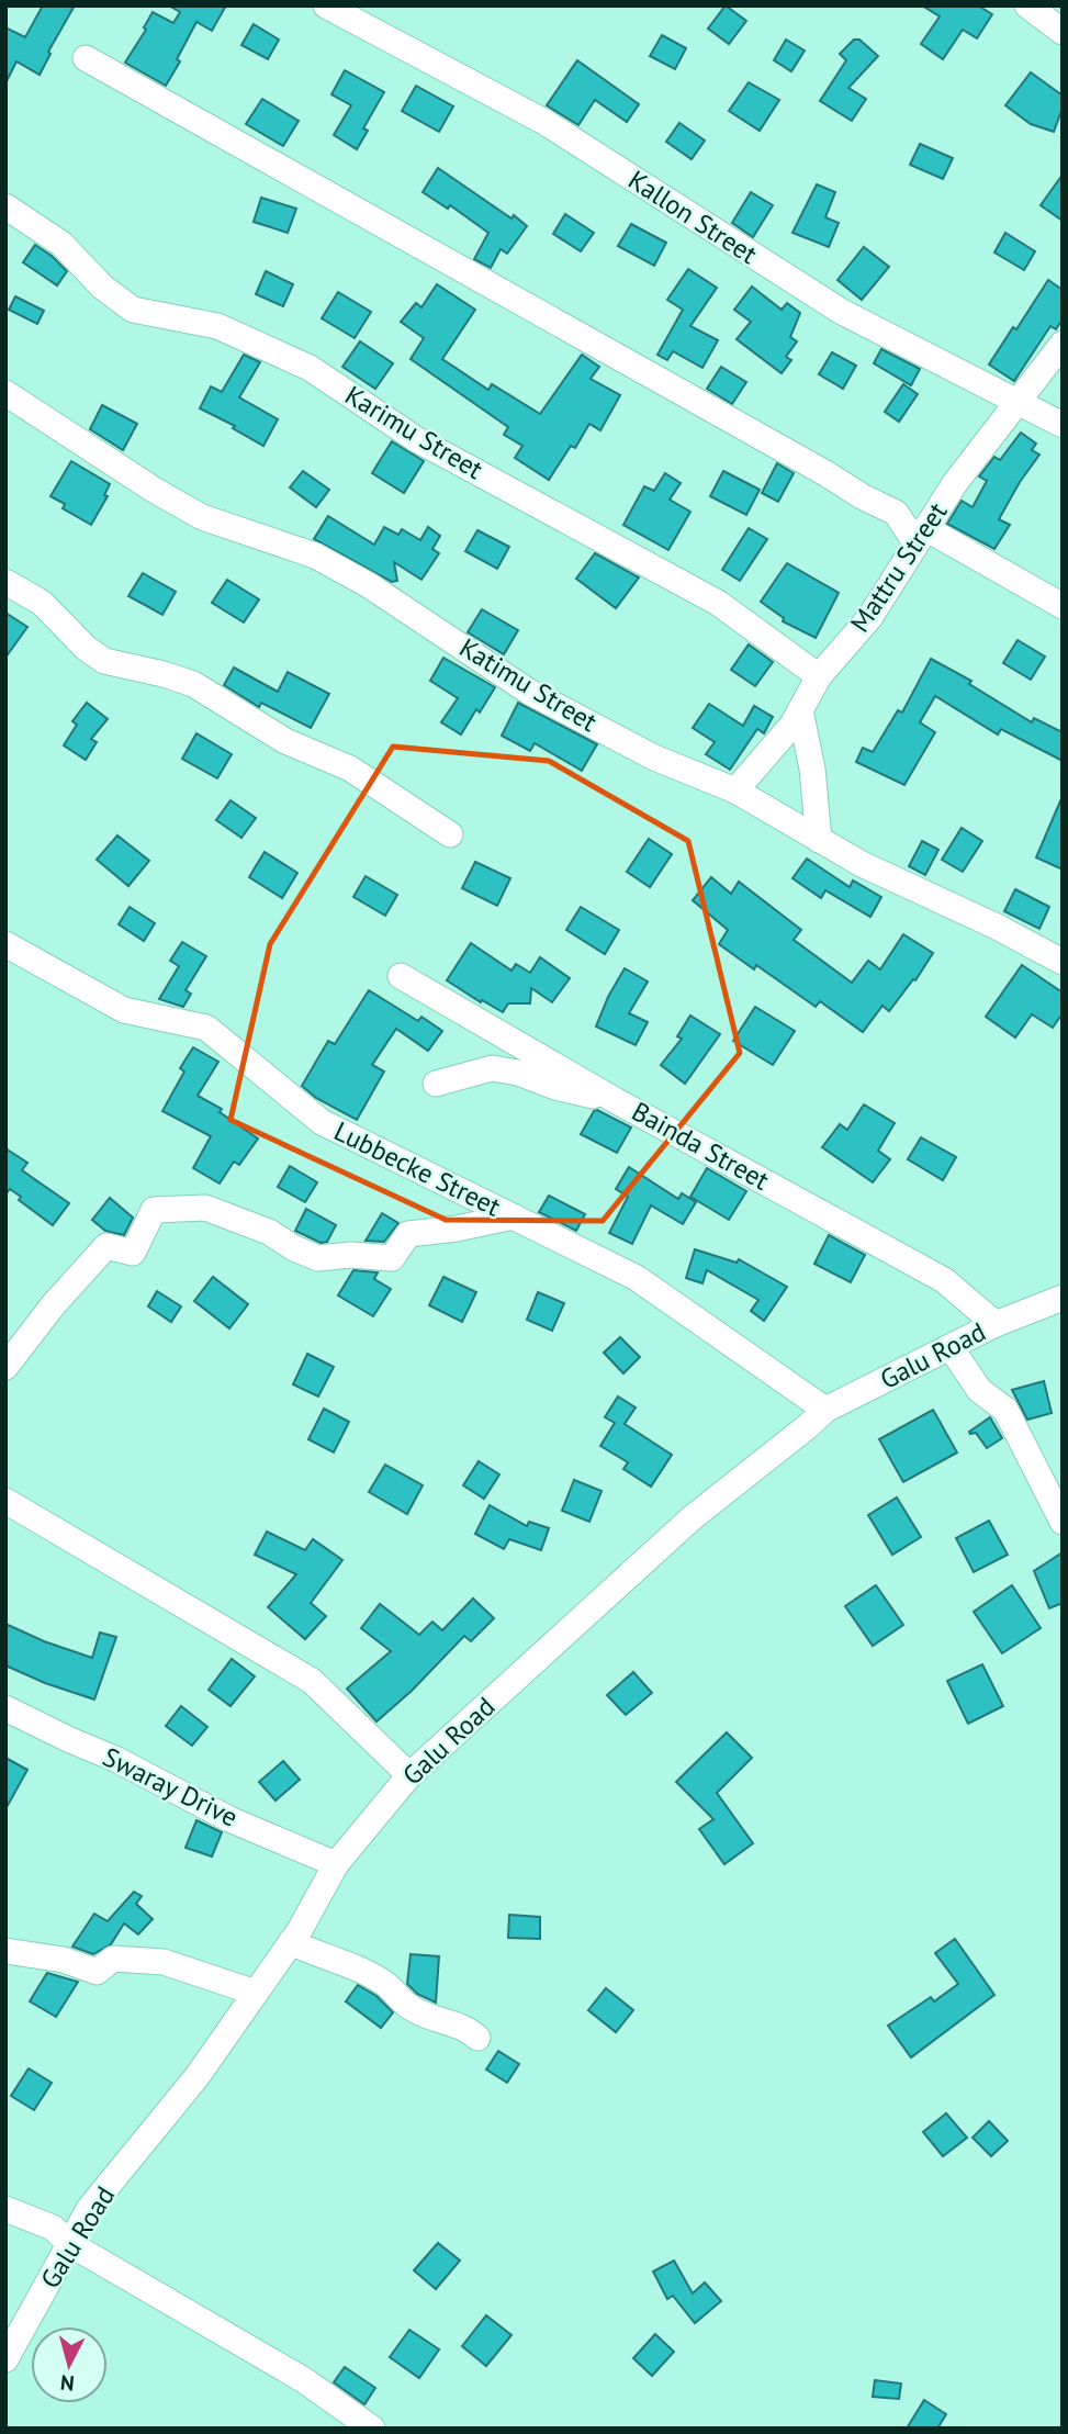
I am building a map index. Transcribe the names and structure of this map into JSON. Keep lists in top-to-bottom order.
{
  "streets": {
    "street": [
      "Kallon Street",
      "Karimu Street",
      "Mattru Street",
      "Katimu Street",
      "Bainda Street",
      "Lubbecke Street",
      "Galu Road",
      "Swaray Drive"
    ]
  },
  "crossings": [
    ["Kallon Street", "Mattru Street"],
    ["Karimu Street", "Mattru Street"],
    ["Mattru Street", "Katimu Street"],
    ["Bainda Street", "Galu Road"],
    ["Lubbecke Street", "Galu Road"],
    ["Galu Road", "Swaray Drive"]
  ],
  "north": "bottom"
}
